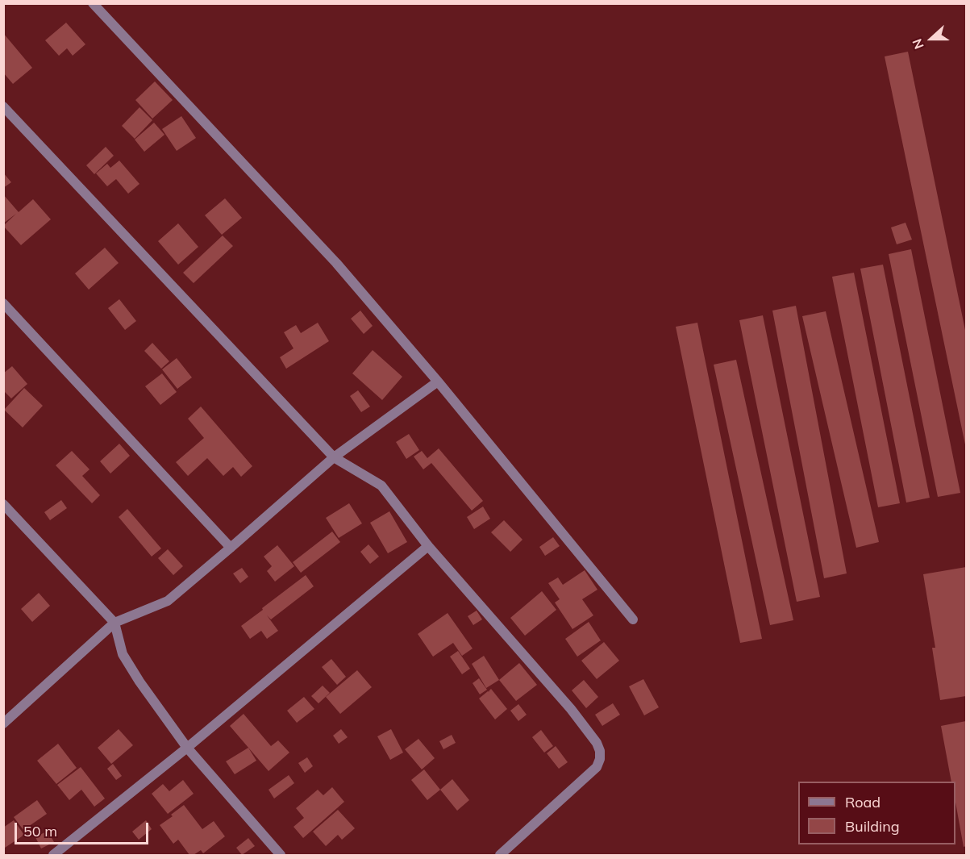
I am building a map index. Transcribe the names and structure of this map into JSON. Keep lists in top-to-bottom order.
{
  "legend": ["Road", "Building"],
  "scale_bar": "50 m",
  "north": "left"
}
